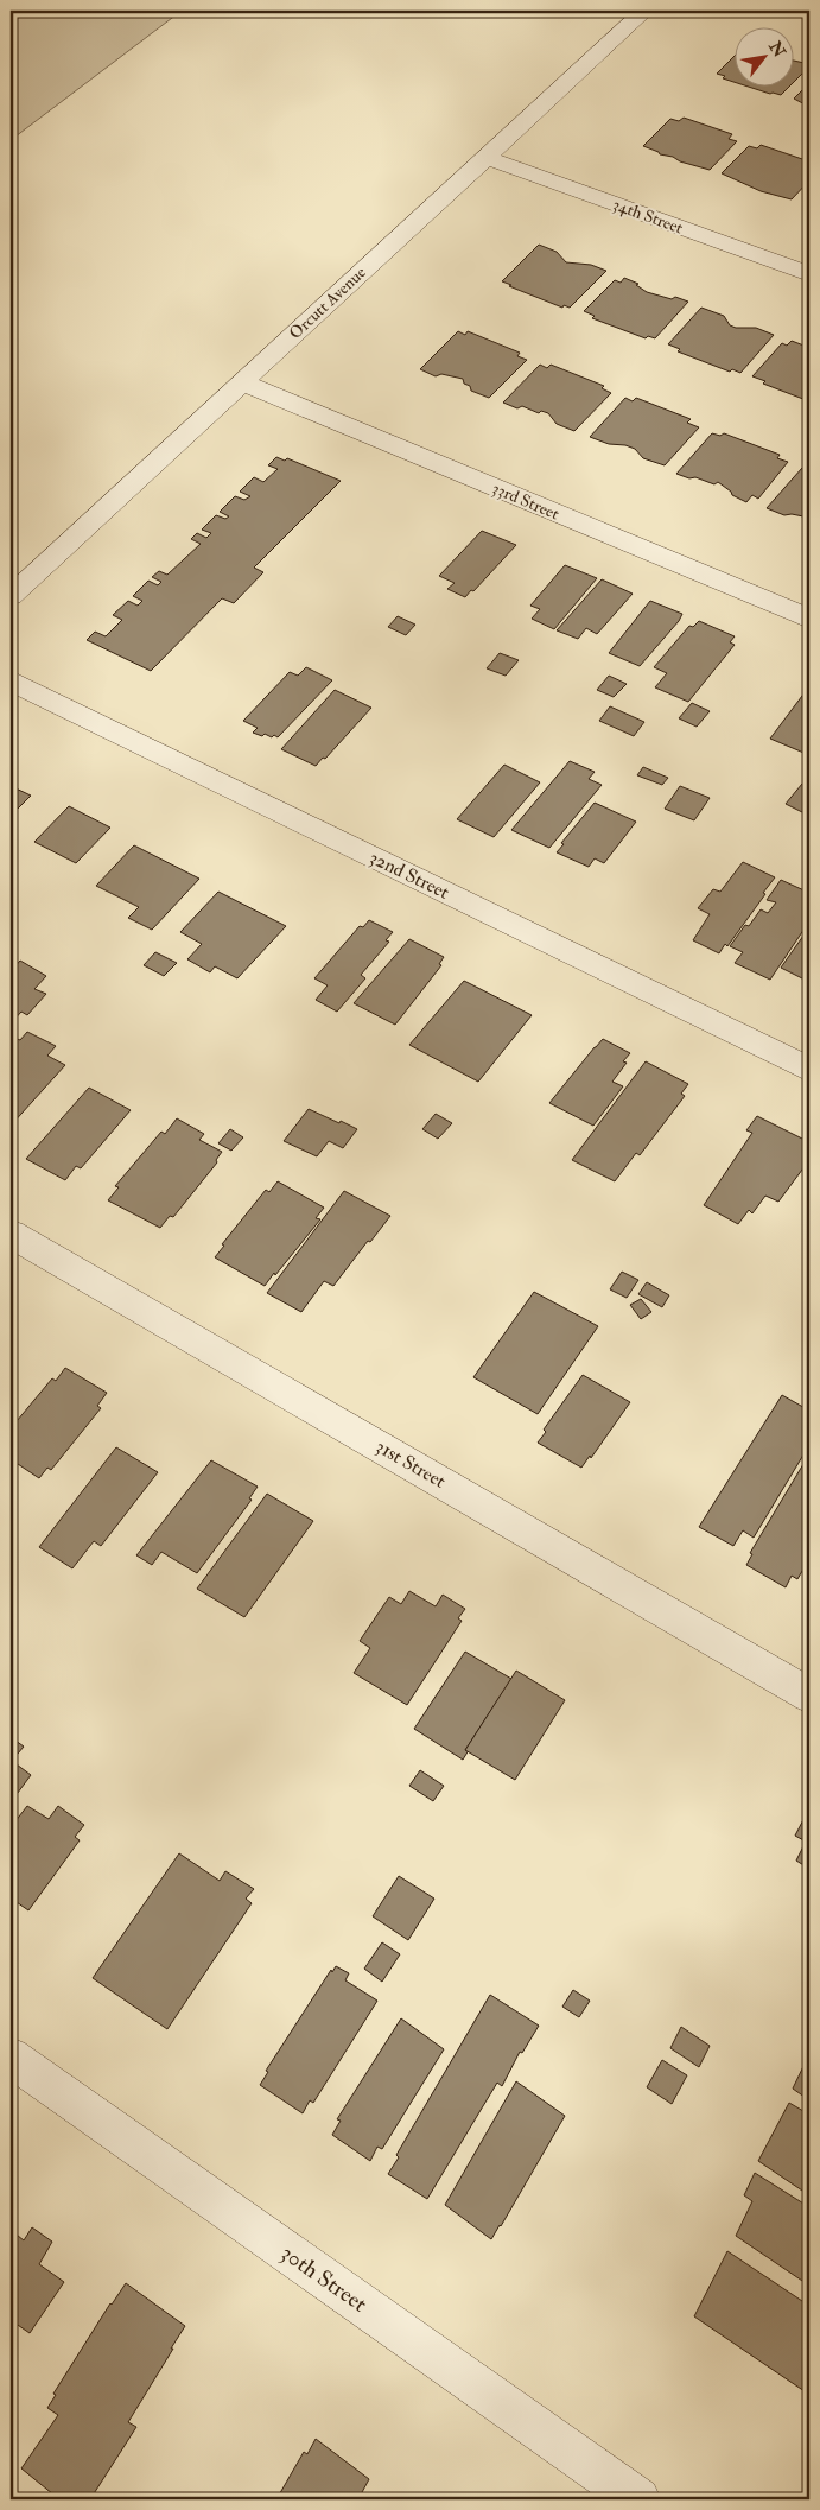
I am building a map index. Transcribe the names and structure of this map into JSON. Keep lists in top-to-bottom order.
{
  "streets": {
    "street": [
      "34th Street",
      "Orcutt Avenue",
      "33rd Street",
      "32nd Street",
      "31st Street",
      "30th Street"
    ]
  },
  "crossings": [
    ["34th Street", "Orcutt Avenue"],
    ["Orcutt Avenue", "33rd Street"]
  ],
  "north": "top right"
}
